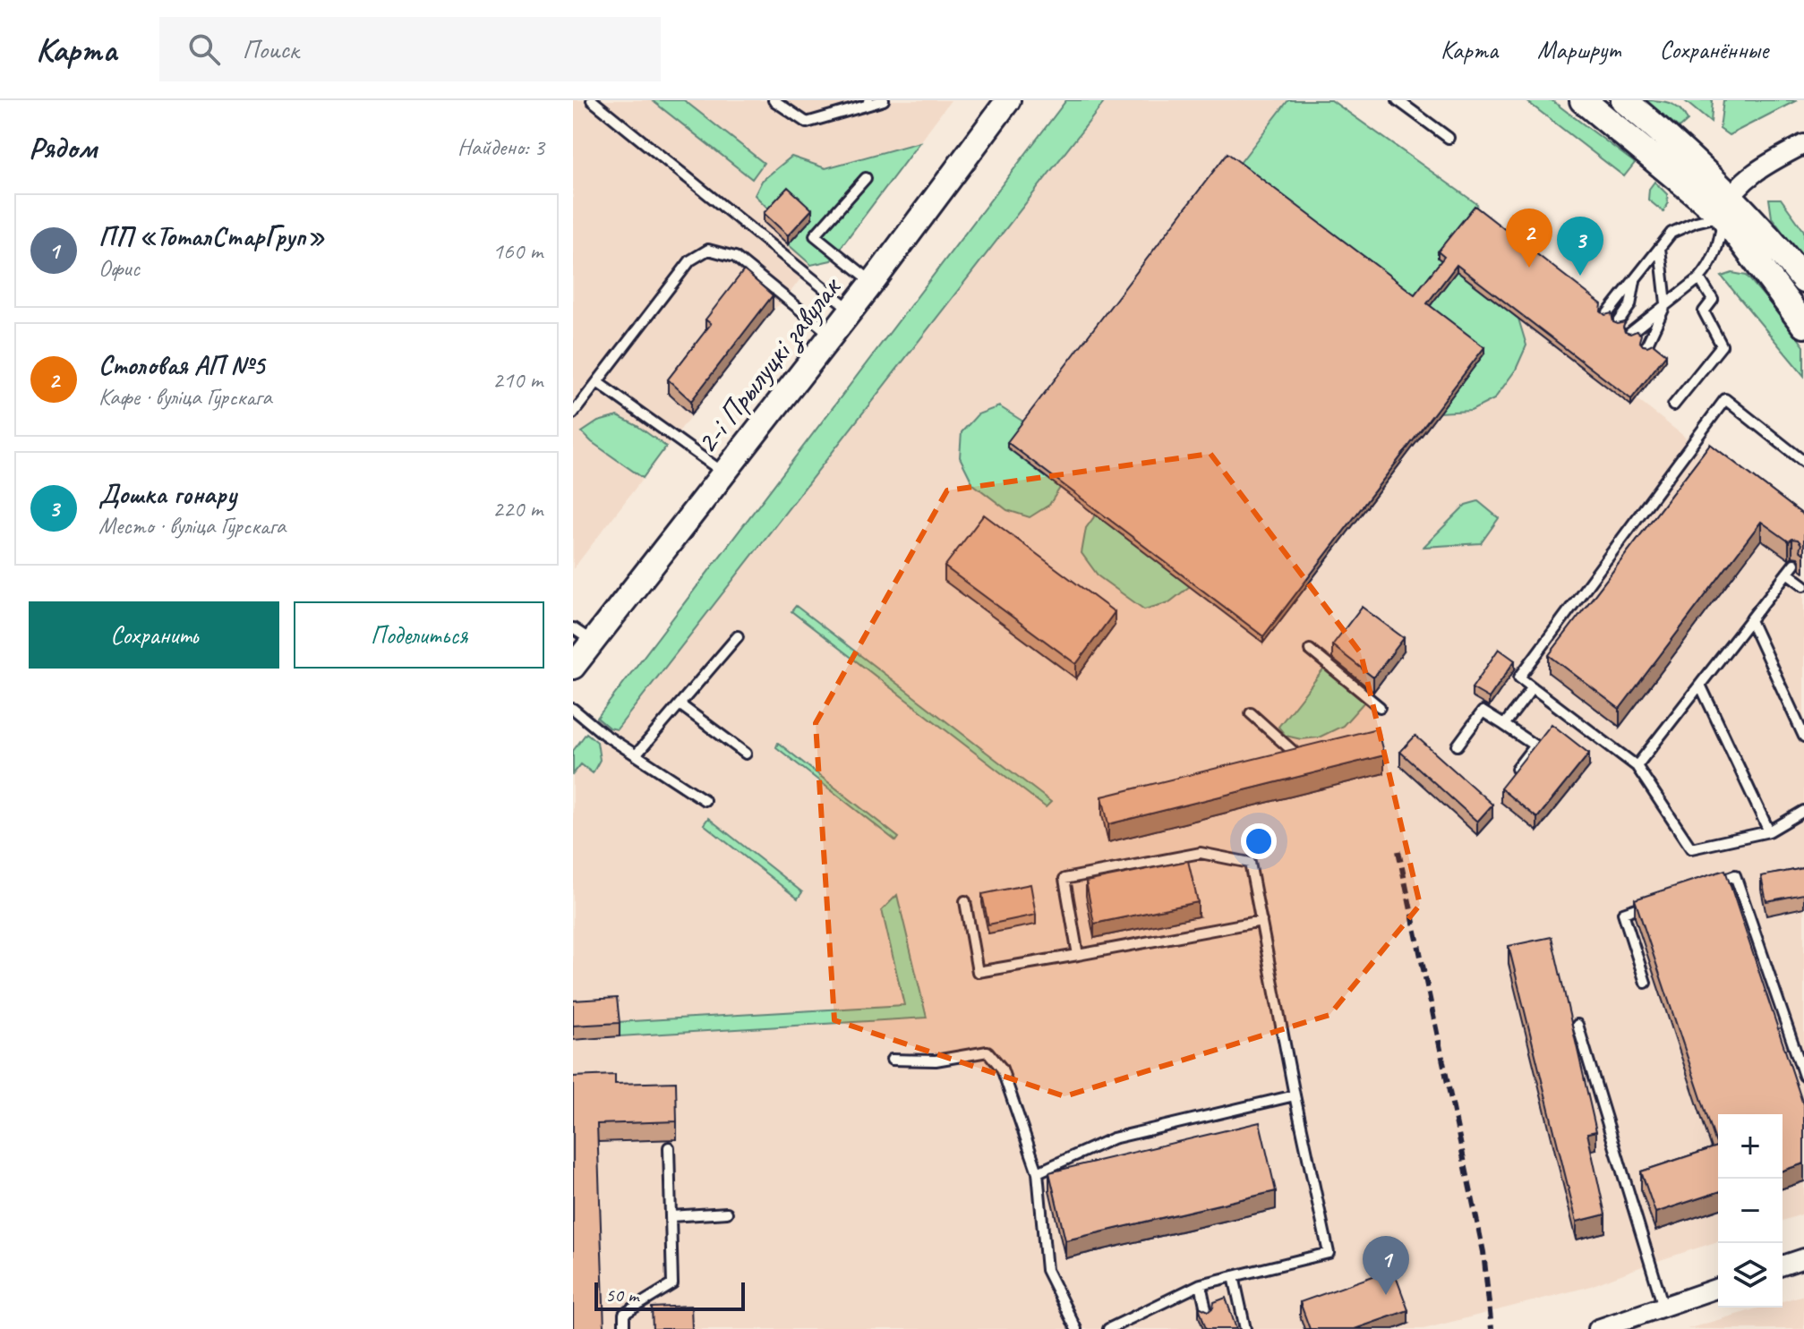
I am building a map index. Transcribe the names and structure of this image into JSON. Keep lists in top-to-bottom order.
{
  "streets": {
    "street": ["2-і Прылуцкі завулак"]
  },
  "scale_bar": "50 m",
  "page": {
    "header": "Карта",
    "search": "Поиск",
    "nav": ["Карта", "Маршрут", "Сохранённые"],
    "heading": ["Рядом", "Найдено: 3"],
    "list": [
      {
        "mark": "1",
        "name": "ПП «ТоталСтарГруп»",
        "note": "Офис",
        "value": "160 m"
      },
      {
        "mark": "2",
        "name": "Столовая АП №5",
        "note": "Кафе · вуліца Гурскага",
        "value": "210 m"
      },
      {
        "mark": "3",
        "name": "Дошка гонару",
        "note": "Место · вуліца Гурскага",
        "value": "220 m"
      }
    ],
    "pins": ["2", "3", "1"],
    "buttons": ["Сохранить", "Поделиться"],
    "map_buttons": ["+", "−"],
    "scale": "50 m"
  }
}
